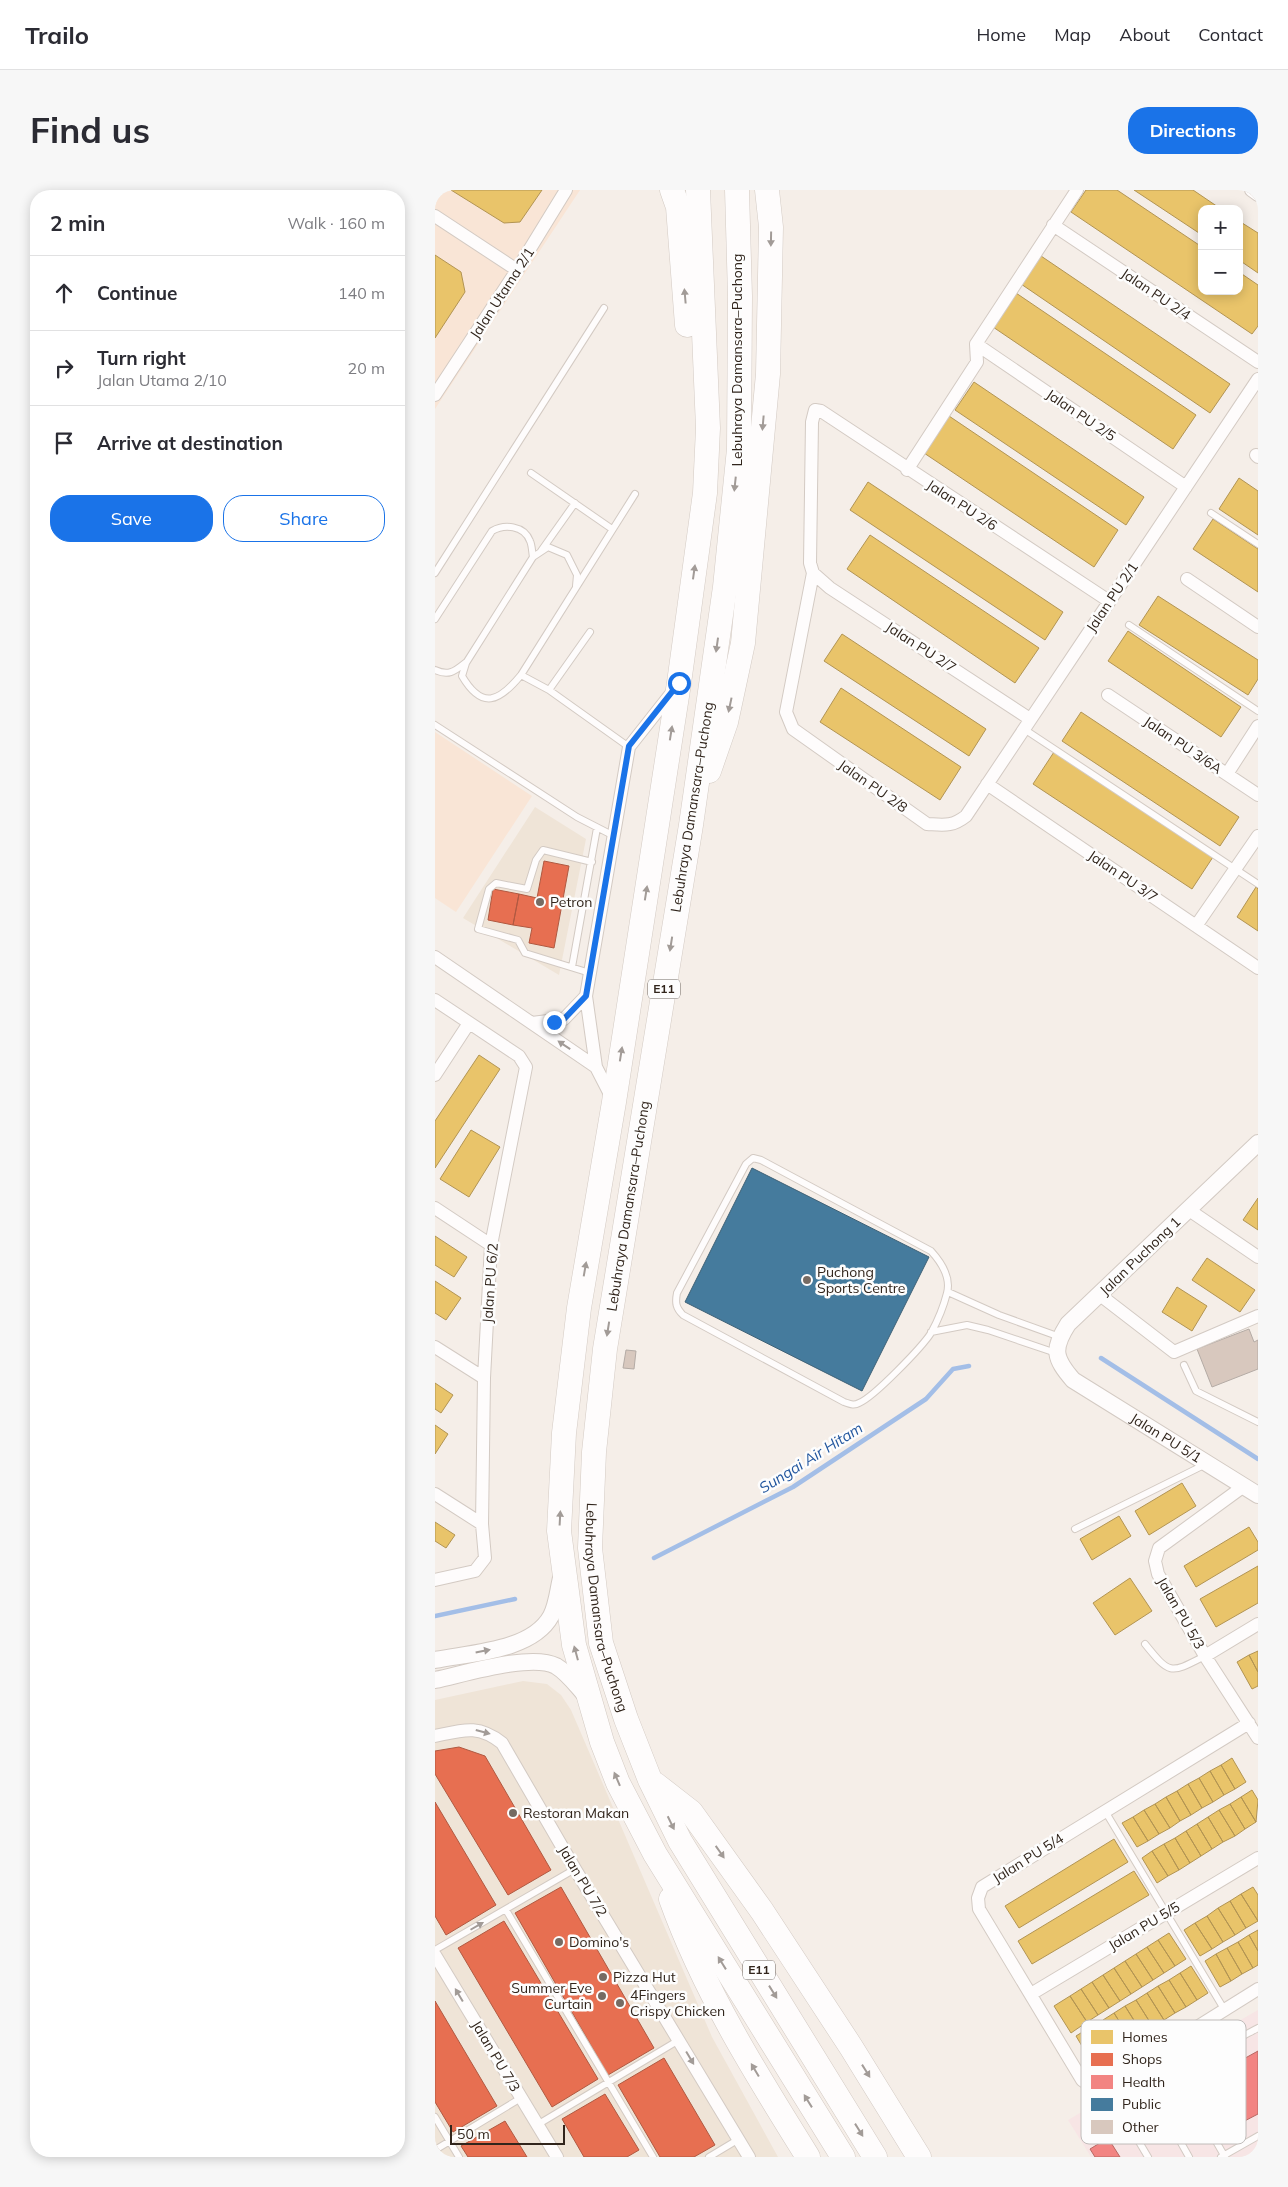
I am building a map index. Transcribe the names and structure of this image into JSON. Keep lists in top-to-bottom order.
{
  "streets": {
    "highway": ["Lebuhraya Damansara–Puchong", "E11"],
    "street": [
      "Jalan Utama 2/1",
      "Jalan PU 2/4",
      "Jalan PU 2/5",
      "Jalan PU 2/6",
      "Jalan PU 2/1",
      "Jalan PU 2/7",
      "Jalan PU 3/6A",
      "Jalan PU 2/8",
      "Jalan PU 3/7",
      "Jalan Puchong 1",
      "Jalan PU 6/2",
      "Jalan PU 5/1",
      "Jalan PU 5/3",
      "Jalan PU 5/4",
      "Jalan PU 7/2",
      "Jalan PU 5/5",
      "Jalan PU 7/3"
    ]
  },
  "crossings": [
    ["Jalan PU 2/5", "Jalan PU 2/1"],
    ["Jalan PU 2/6", "Jalan PU 2/1"],
    ["Jalan PU 2/6", "Jalan PU 2/7"],
    ["Jalan PU 2/6", "Jalan PU 2/8"],
    ["Jalan PU 2/1", "Jalan PU 2/7"],
    ["Jalan PU 2/1", "Jalan PU 2/8"],
    ["Jalan PU 2/1", "Jalan PU 3/7"],
    ["Jalan PU 2/7", "Jalan PU 2/8"],
    ["Jalan Puchong 1", "Jalan PU 5/1"],
    ["Jalan PU 5/1", "Jalan PU 5/3"],
    ["Jalan PU 5/3", "Jalan PU 5/4"],
    ["Jalan PU 5/4", "Jalan PU 5/5"]
  ],
  "one_way": ["Jalan PU 7/2", "Jalan PU 7/3"],
  "water": ["Sungai Air Hitam"],
  "places": [
    "Petron",
    "Puchong Sports Centre",
    "Restoran Makan",
    "Domino's",
    "Pizza Hut",
    "Summer Eve Curtain",
    "4Fingers Crispy Chicken"
  ],
  "legend": [
    "Homes",
    "Shops",
    "Health",
    "Public",
    "Other"
  ],
  "scale_bar": "50 m",
  "page": {
    "header": "Trailo",
    "nav": [
      "Home",
      "Map",
      "About",
      "Contact"
    ],
    "buttons": [
      "Directions",
      ["Save", "Share"]
    ],
    "title": "Find us",
    "heading": ["2 min", "Walk · 160 m"],
    "map_buttons": ["+", "−"],
    "list": [
      ["Continue", "140 m"],
      ["Turn right", "Jalan Utama 2/10", "20 m"],
      "Arrive at destination"
    ],
    "scale": "50 m"
  }
}
